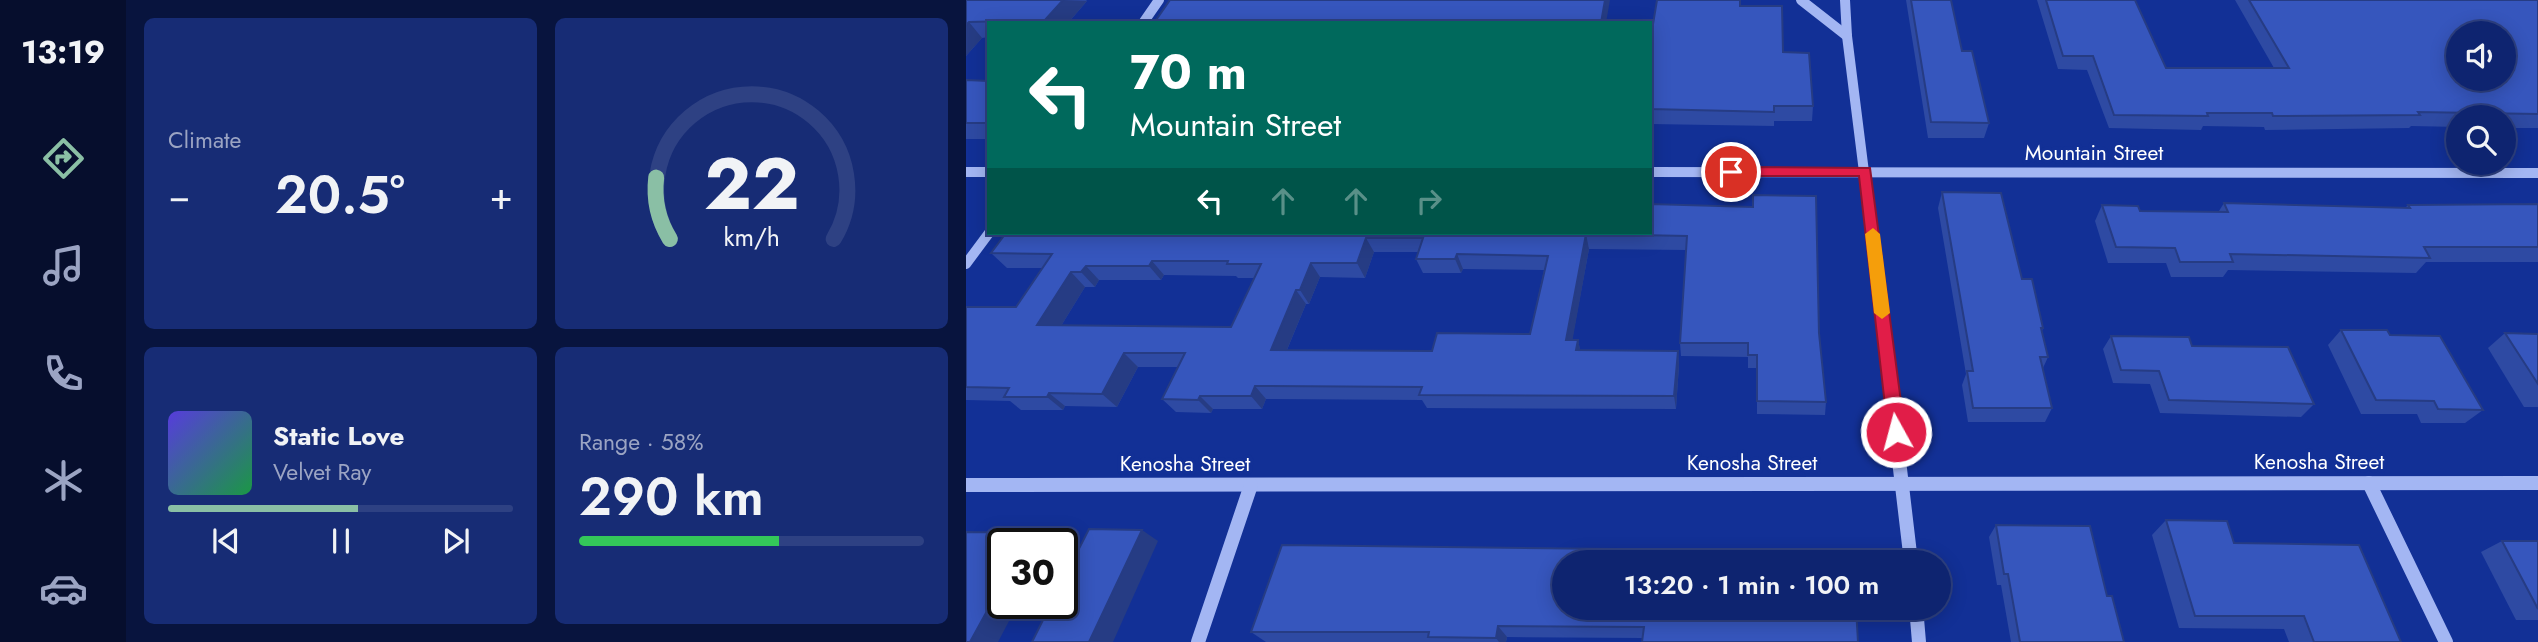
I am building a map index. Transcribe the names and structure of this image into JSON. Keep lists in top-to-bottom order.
{
  "streets": {
    "street": ["Mountain Street", "Kenosha Street"]
  },
  "page": {
    "tabs": "13:19",
    "tile": [
      "Climate",
      ["Range · 58%", "290 km"]
    ],
    "turn": ["70 m", "Mountain Street"],
    "heat": ["−", "20.5°", "+"],
    "song": ["Static Love", "Velvet Ray"],
    "limit": "30",
    "trip": "13:20 · 1 min · 100 m",
    "gauge": ["22", "km/h"]
  }
}
